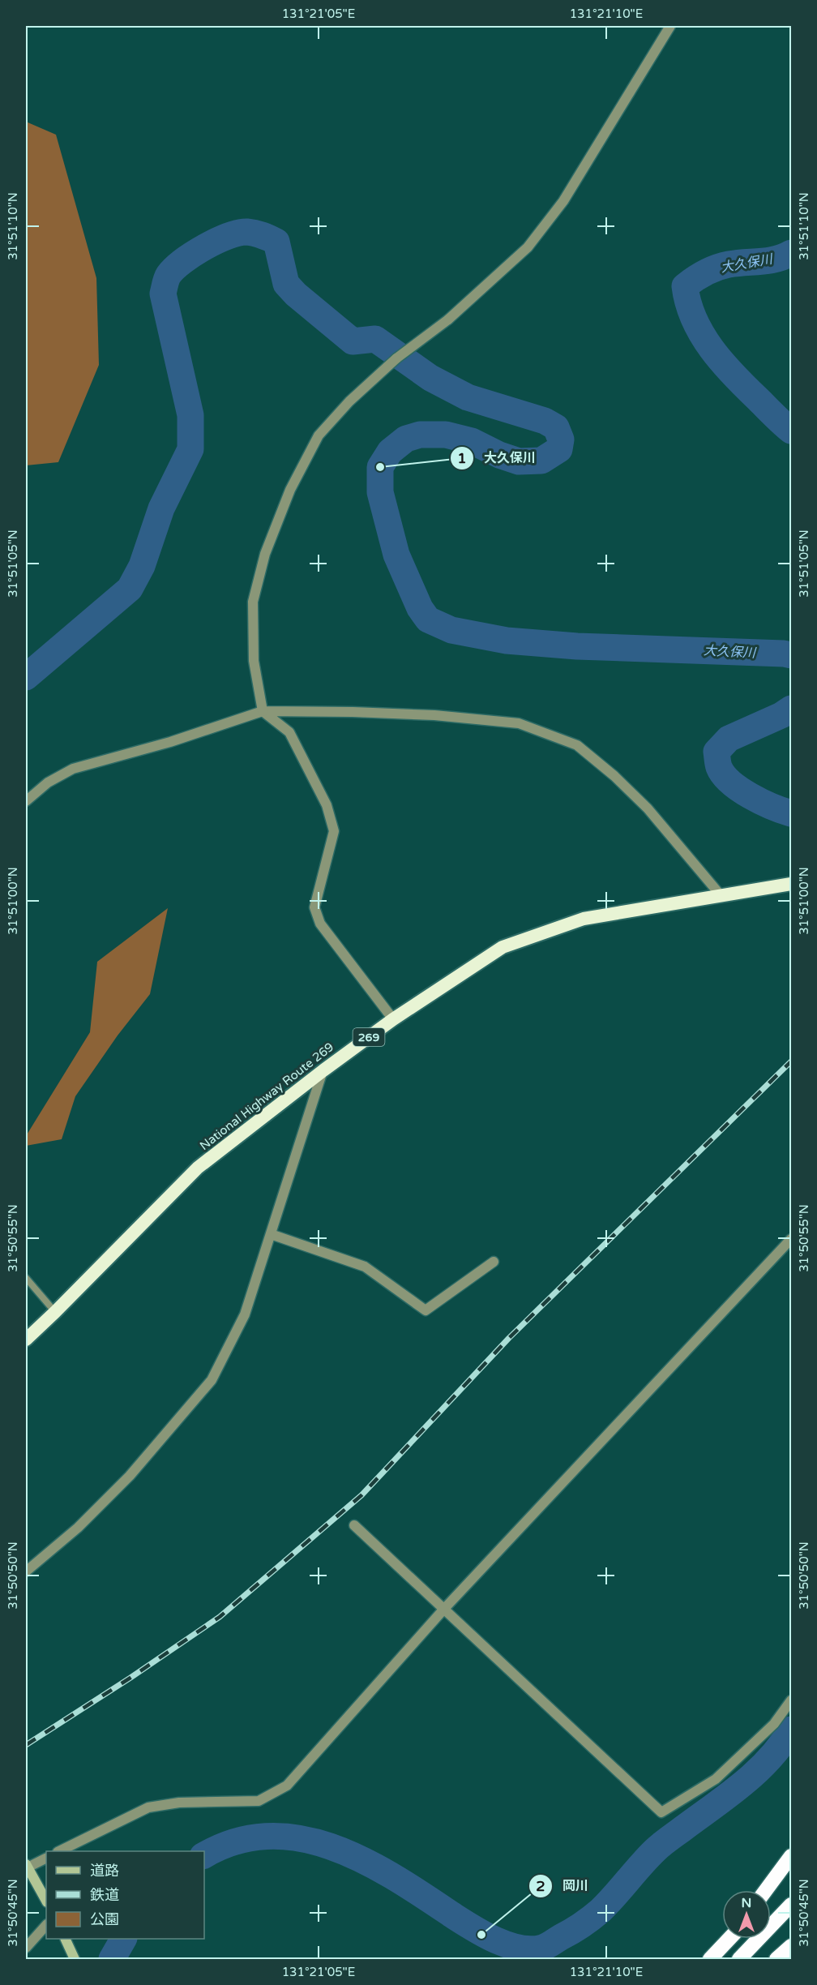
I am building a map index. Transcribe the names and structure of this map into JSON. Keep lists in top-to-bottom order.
{
  "streets": {
    "highway": ["269", "National Highway Route 269"]
  },
  "water": ["大久保川"],
  "places": ["大久保川", "岡川"],
  "legend": ["道路", "鉄道", "公園"],
  "north": "top",
  "coordinates": [
    "131°21'05\"E",
    "131°21'10\"E",
    "31°51'10\"N",
    "31°51'05\"N",
    "31°51'00\"N",
    "31°50'55\"N",
    "31°50'50\"N",
    "31°50'45\"N"
  ]
}
